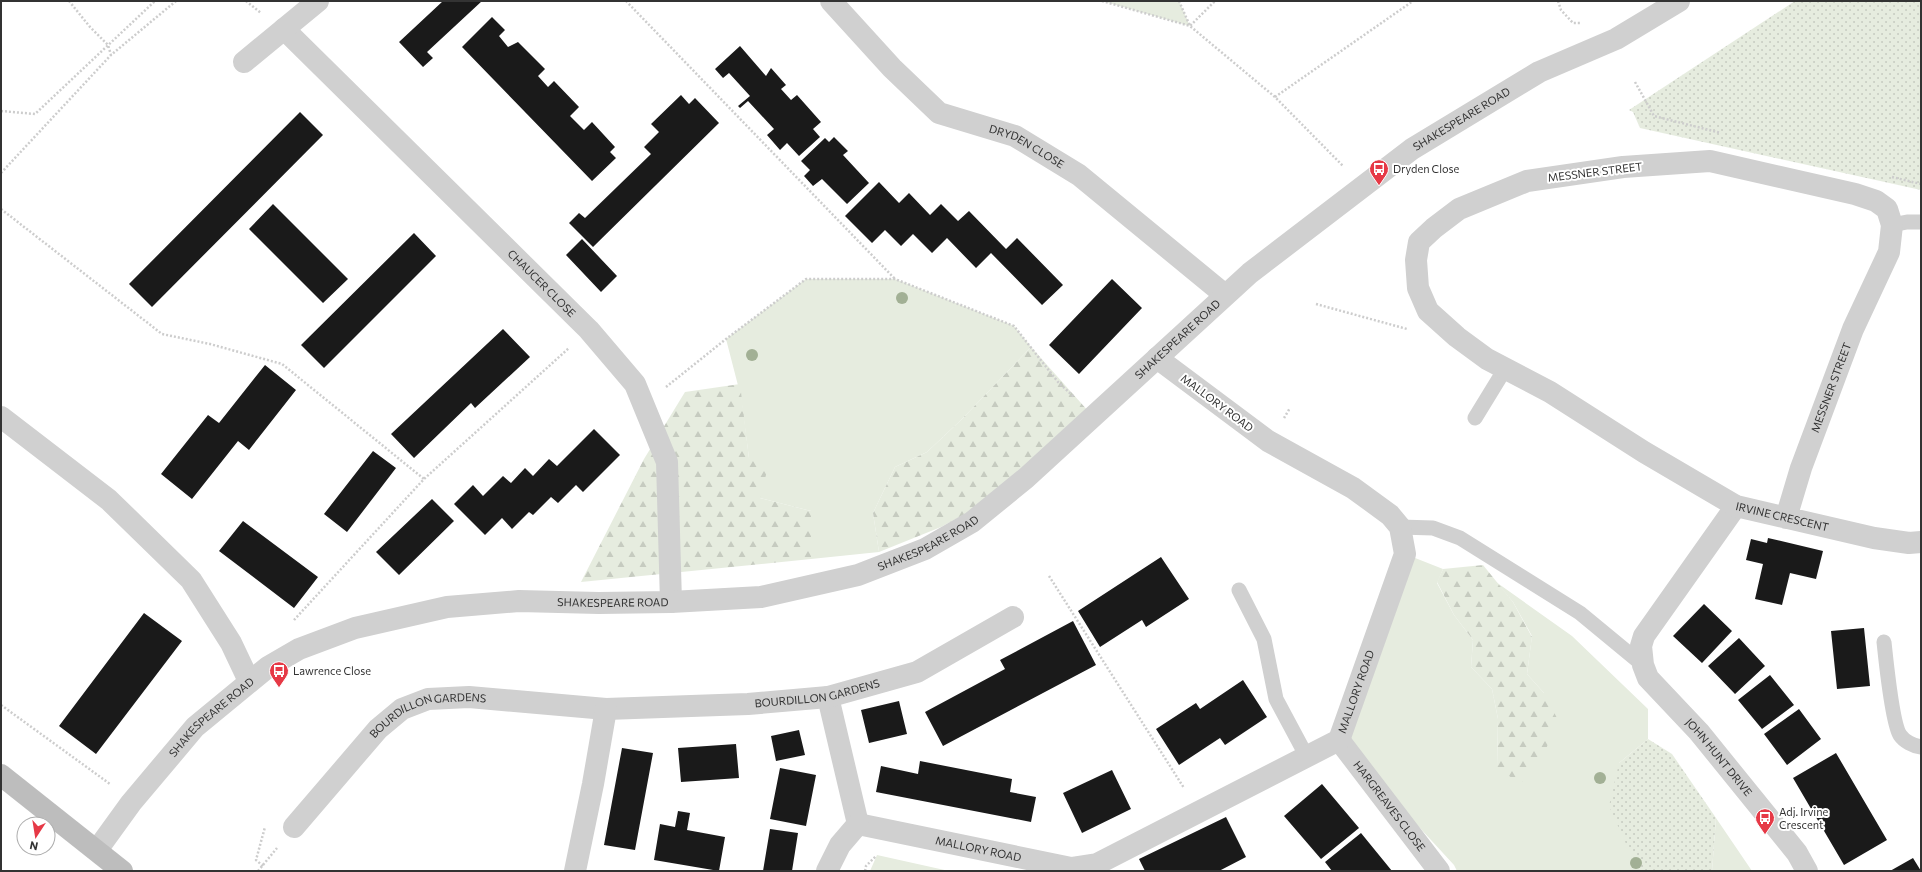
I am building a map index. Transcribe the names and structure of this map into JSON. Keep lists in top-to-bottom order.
{
  "streets": {
    "street": [
      "SHAKESPEARE ROAD",
      "DRYDEN CLOSE",
      "MESSNER STREET",
      "CHAUCER CLOSE",
      "MALLORY ROAD",
      "IRVINE CRESCENT",
      "BOURDILLON GARDENS",
      "JOHN HUNT DRIVE",
      "HARGREAVES CLOSE"
    ]
  },
  "crossings": [
    ["SHAKESPEARE ROAD", "DRYDEN CLOSE"],
    ["SHAKESPEARE ROAD", "CHAUCER CLOSE"],
    ["SHAKESPEARE ROAD", "MALLORY ROAD"],
    ["MESSNER STREET", "IRVINE CRESCENT"],
    ["MALLORY ROAD", "HARGREAVES CLOSE"],
    ["IRVINE CRESCENT", "JOHN HUNT DRIVE"]
  ],
  "places": {
    "bus stop": ["Dryden Close", "Lawrence Close", "Adj. Irvine Crescent"]
  },
  "north": "bottom"
}
